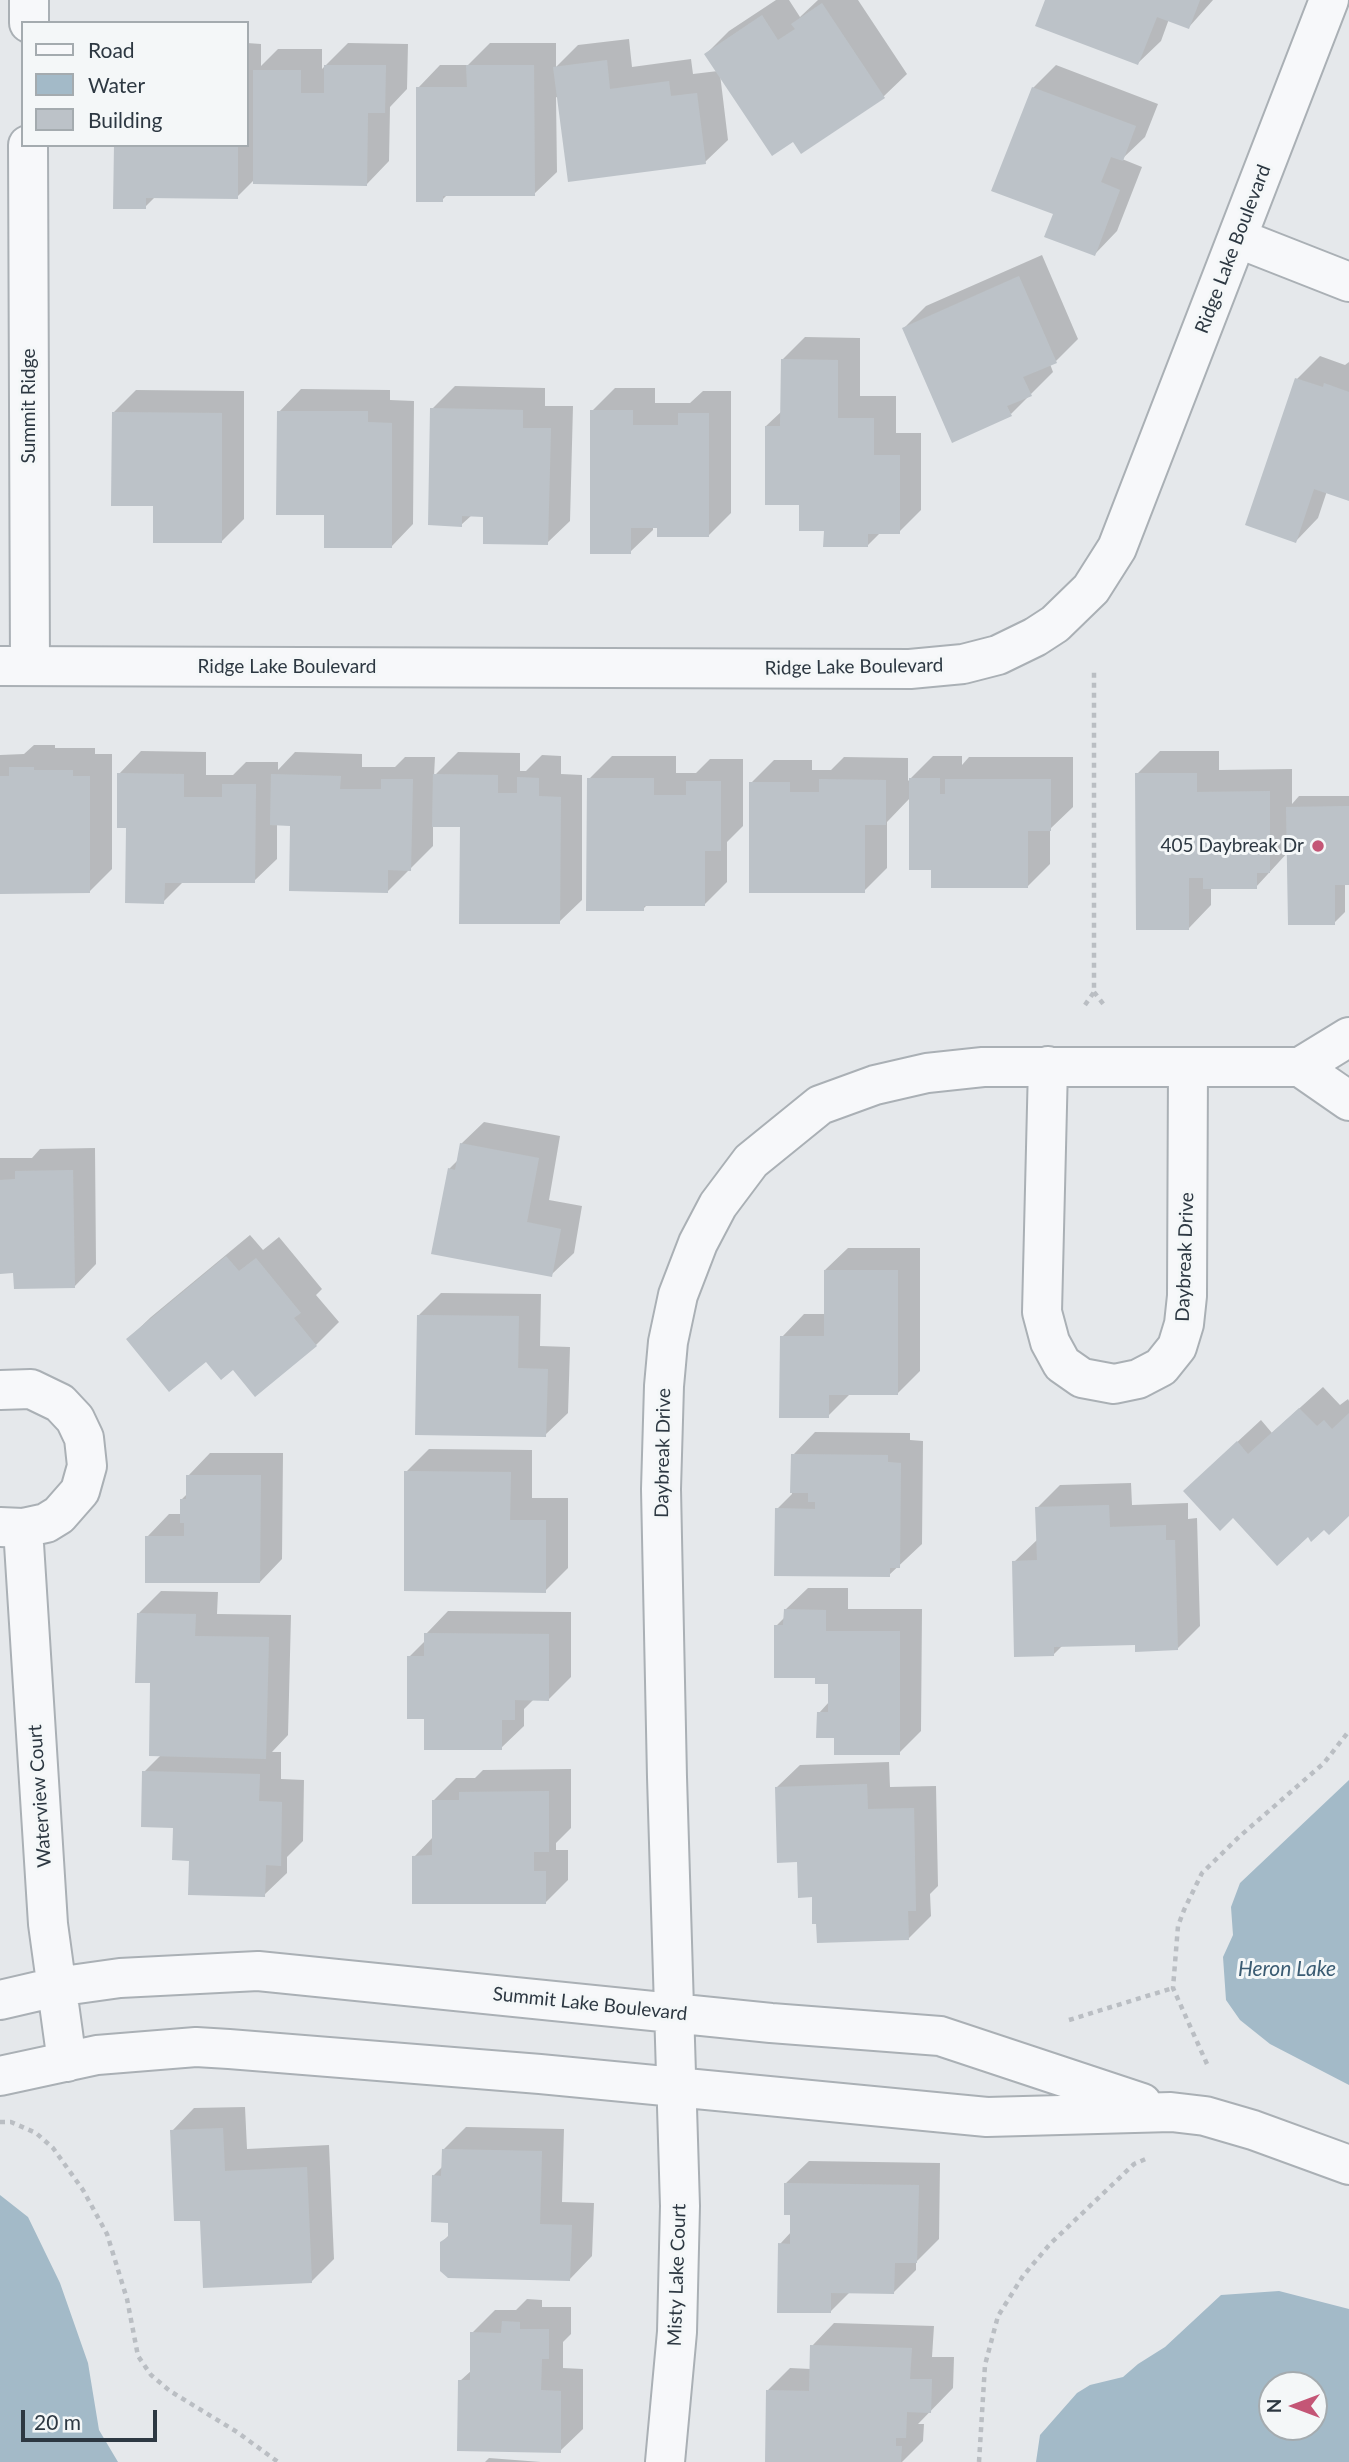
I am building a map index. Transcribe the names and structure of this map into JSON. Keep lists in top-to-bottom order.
{
  "streets": {
    "street": [
      "Ridge Lake Boulevard",
      "Summit Ridge",
      "Daybreak Drive",
      "Waterview Court",
      "Summit Lake Boulevard",
      "Misty Lake Court"
    ]
  },
  "crossings": [
    ["Ridge Lake Boulevard", "Summit Ridge"],
    ["Daybreak Drive", "Summit Lake Boulevard"],
    ["Daybreak Drive", "Misty Lake Court"],
    ["Waterview Court", "Summit Lake Boulevard"],
    ["Summit Lake Boulevard", "Misty Lake Court"]
  ],
  "water": ["Heron Lake"],
  "places": ["405 Daybreak Dr"],
  "legend": ["Road", "Water", "Building"],
  "scale_bar": "20 m",
  "north": "left"
}
